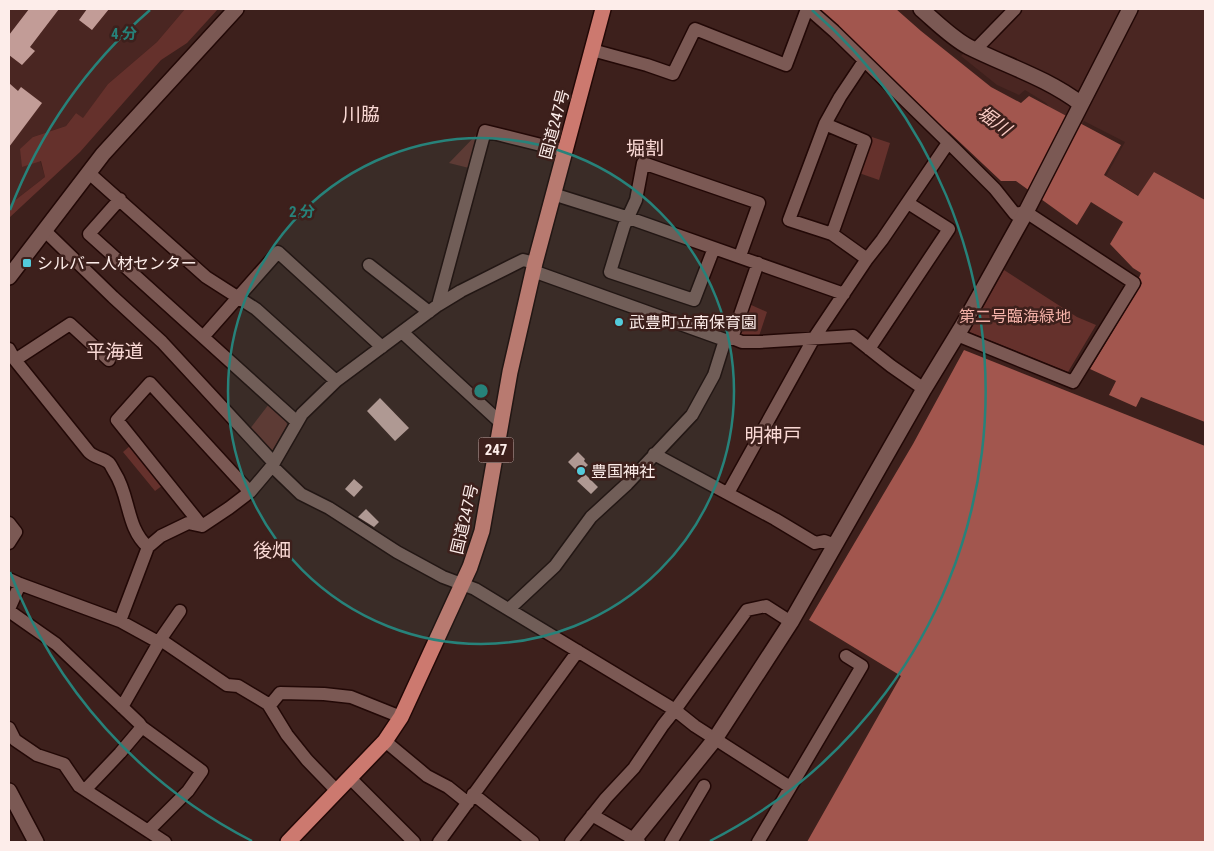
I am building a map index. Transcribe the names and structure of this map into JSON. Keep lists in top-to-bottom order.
{
  "streets": {
    "highway": ["国道247号", "247"]
  },
  "districts": [
    "川脇",
    "堀割",
    "平海道",
    "明神戸",
    "後畑"
  ],
  "water": ["堀川"],
  "parks": ["第二号臨海緑地"],
  "places": {
    "transit": ["シルバー人材センター"],
    "other": ["武豊町立南保育園", "豊国神社"]
  },
  "rings": ["4 分", "2 分"]
}
